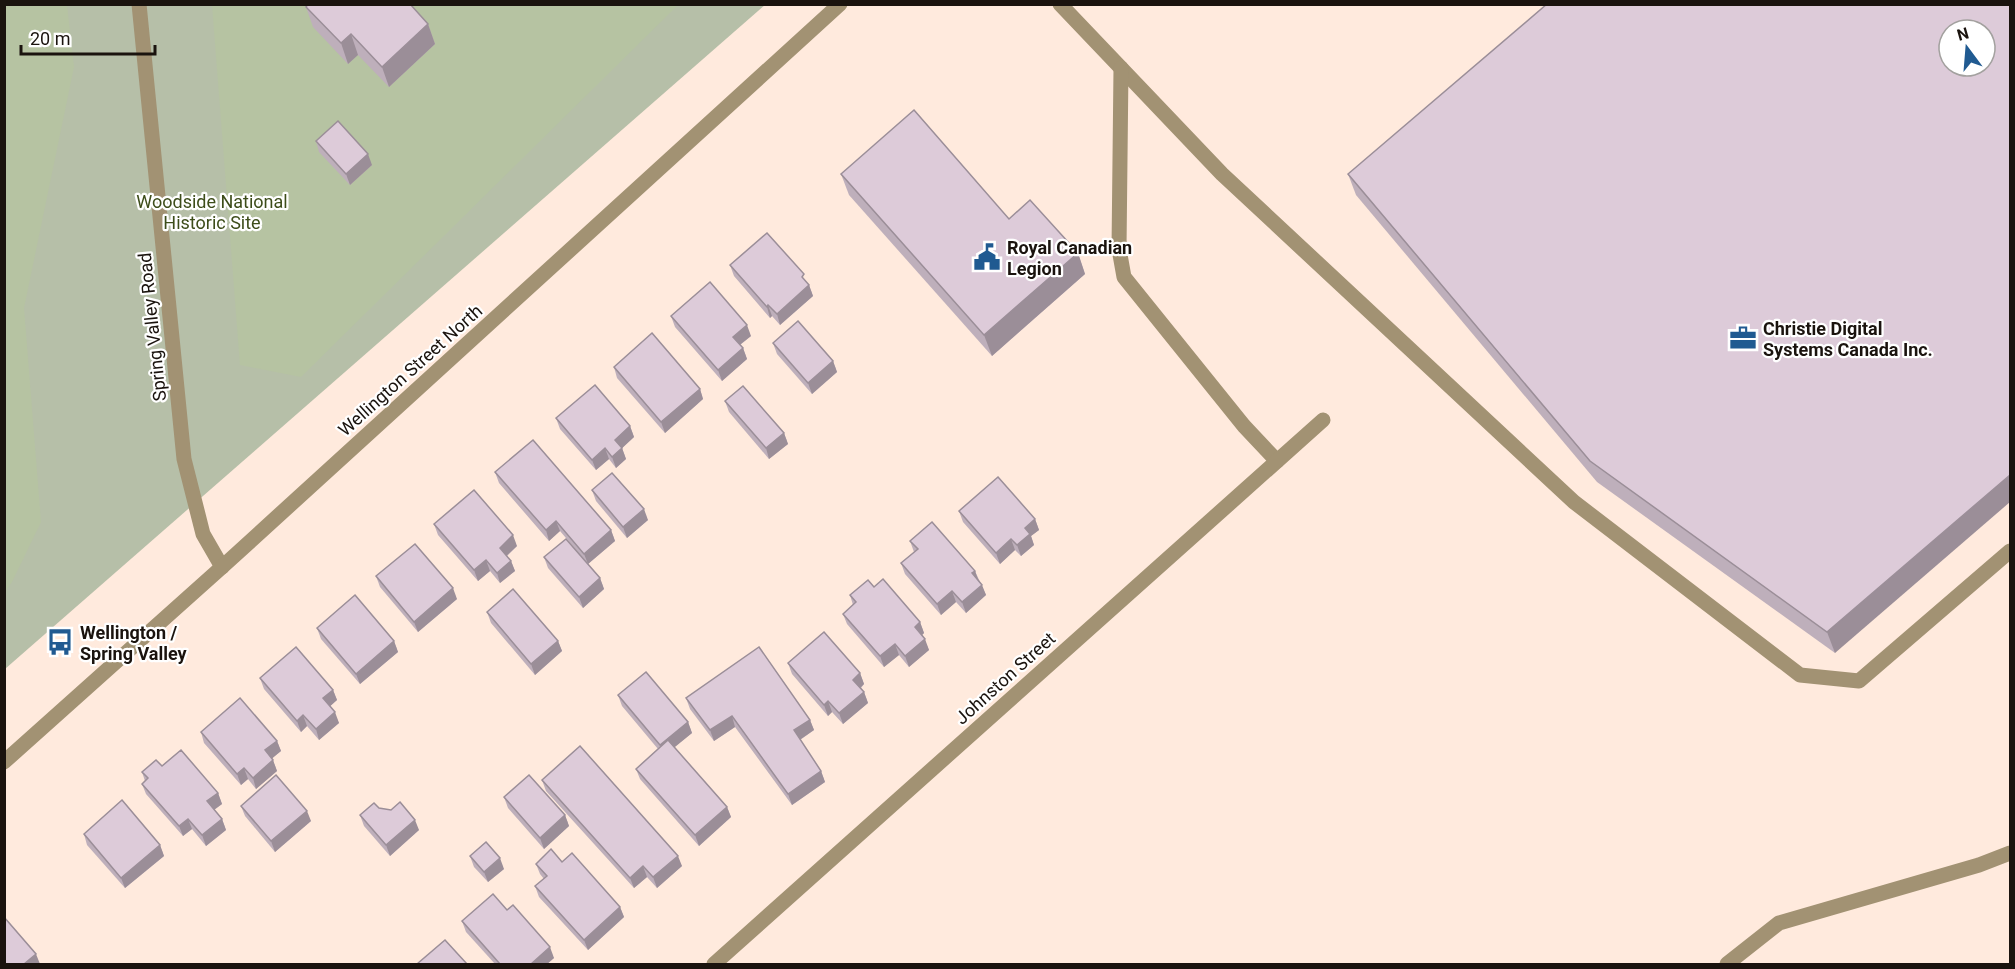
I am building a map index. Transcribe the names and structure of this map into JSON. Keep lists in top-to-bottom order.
{
  "streets": {
    "street": ["Spring Valley Road", "Wellington Street North", "Johnston Street"]
  },
  "crossings": [
    ["Spring Valley Road", "Wellington Street North"]
  ],
  "parks": ["Woodside National Historic Site"],
  "places": {
    "public building": ["Royal Canadian Legion"],
    "office": ["Christie Digital Systems Canada Inc."],
    "bus stop": ["Wellington / Spring Valley"]
  },
  "scale_bar": "20 m",
  "north": "top"
}
